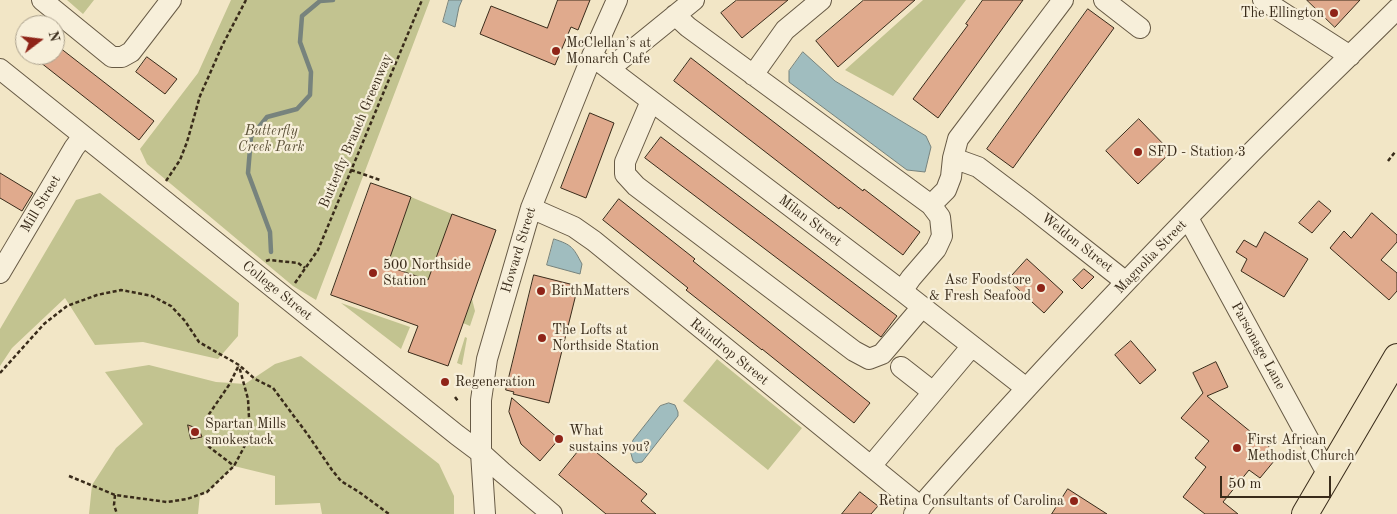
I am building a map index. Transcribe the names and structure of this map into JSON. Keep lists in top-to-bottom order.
{
  "streets": {
    "street": [
      "Mill Street",
      "Milan Street",
      "Weldon Street",
      "Howard Street",
      "Magnolia Street",
      "College Street",
      "Parsonage Lane",
      "Raindrop Street"
    ],
    "path": ["Butterfly Branch Greenway"]
  },
  "crossings": [
    ["Mill Street", "College Street"],
    ["Milan Street", "Howard Street"],
    ["Milan Street", "Magnolia Street"],
    ["Weldon Street", "Magnolia Street"],
    ["Howard Street", "College Street"],
    ["Howard Street", "Raindrop Street"],
    ["Magnolia Street", "Parsonage Lane"],
    ["Magnolia Street", "Raindrop Street"]
  ],
  "parks": ["Butterfly Creek Park"],
  "places": [
    "The Ellington",
    "McClellan’s at Monarch Cafe",
    "SFD - Station 3",
    "500 Northside Station",
    "Asc Foodstore & Fresh Seafood",
    "BirthMatters",
    "The Lofts at Northside Station",
    "Regeneration",
    "Spartan Mills smokestack",
    "What sustains you?",
    "First African Methodist Church",
    "Retina Consultants of Carolina"
  ],
  "scale_bar": "50 m",
  "north": "right"
}
